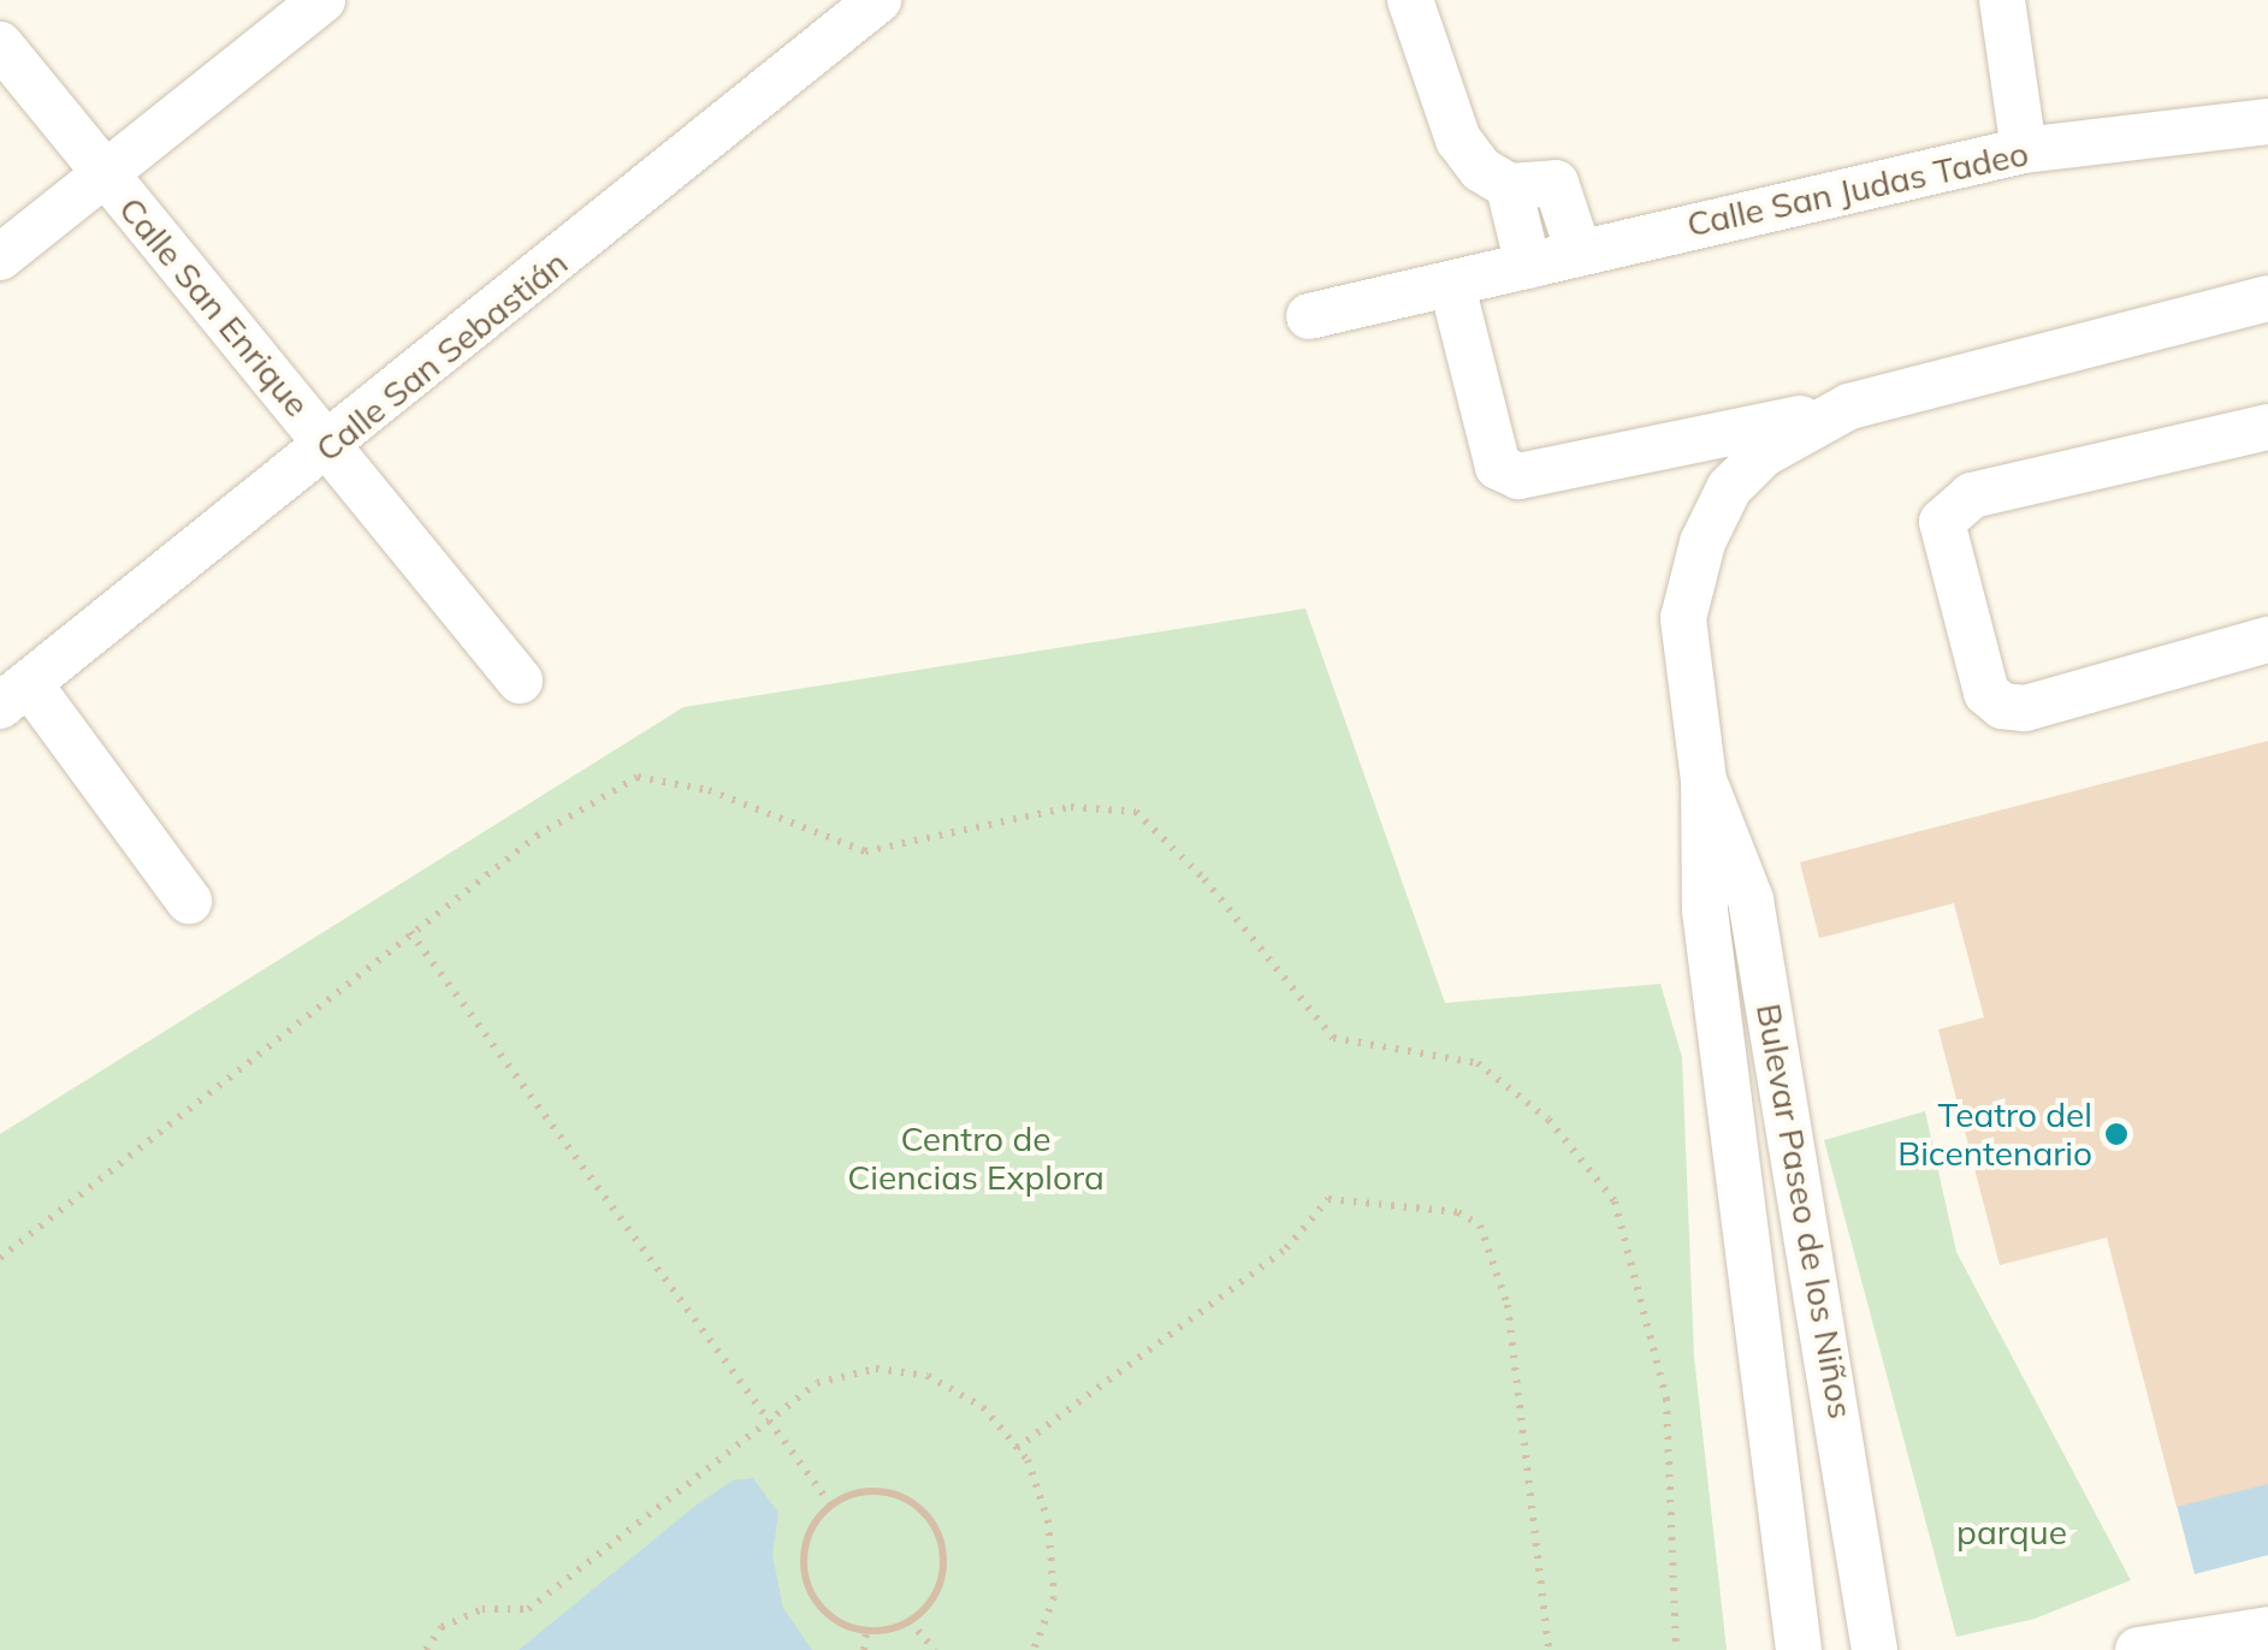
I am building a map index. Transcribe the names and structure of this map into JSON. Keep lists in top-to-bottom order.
{
  "streets": {
    "street": [
      "Calle San Judas Tadeo",
      "Calle San Enrique",
      "Calle San Sebastián",
      "Bulevar Paseo de los Niños"
    ]
  },
  "crossings": [
    ["Calle San Enrique", "Calle San Sebastián"]
  ],
  "parks": ["Centro de Ciencias Explora", "parque"],
  "places": ["Teatro del Bicentenario"]
}
